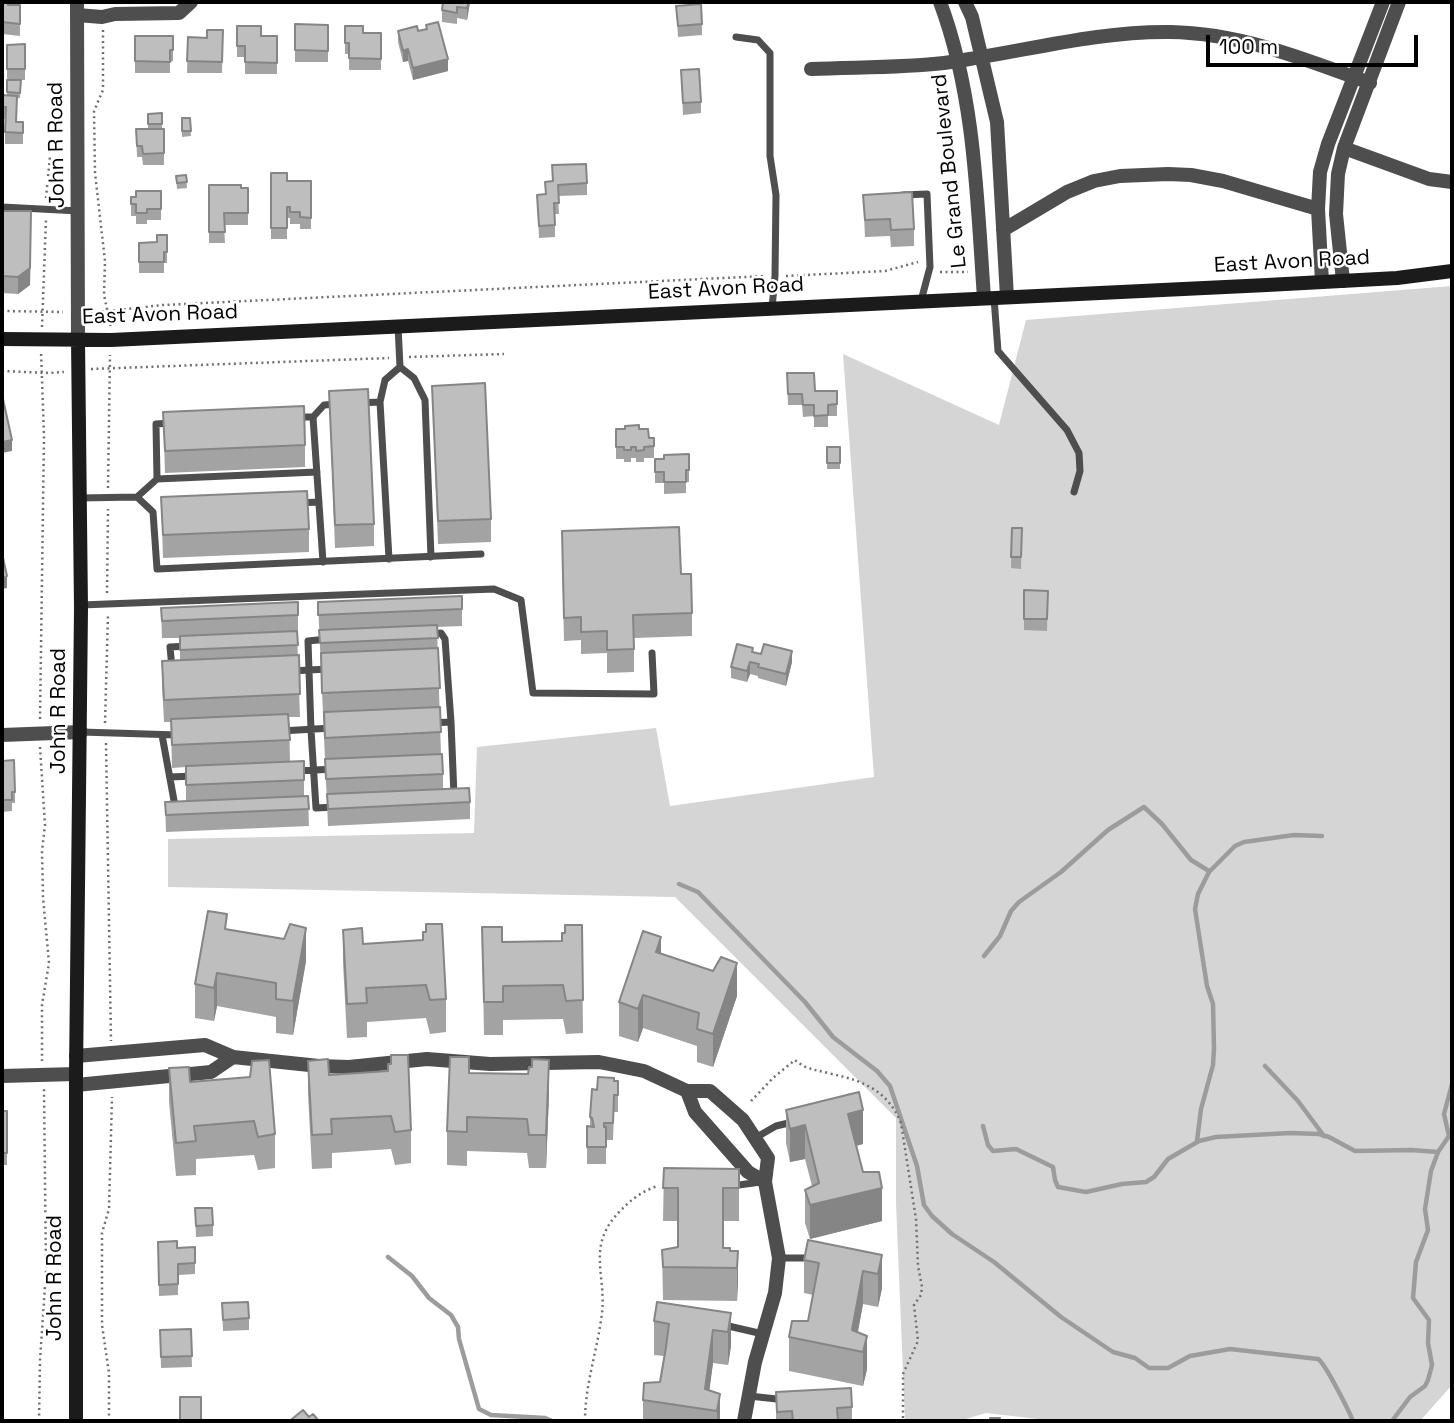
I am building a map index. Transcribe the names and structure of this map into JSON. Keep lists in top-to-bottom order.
{
  "streets": {
    "main road": ["John R Road", "East Avon Road"],
    "street": ["Le Grand Boulevard"]
  },
  "crossings": [
    ["John R Road", "East Avon Road"],
    ["Le Grand Boulevard", "East Avon Road"]
  ],
  "scale_bar": "100 m"
}
